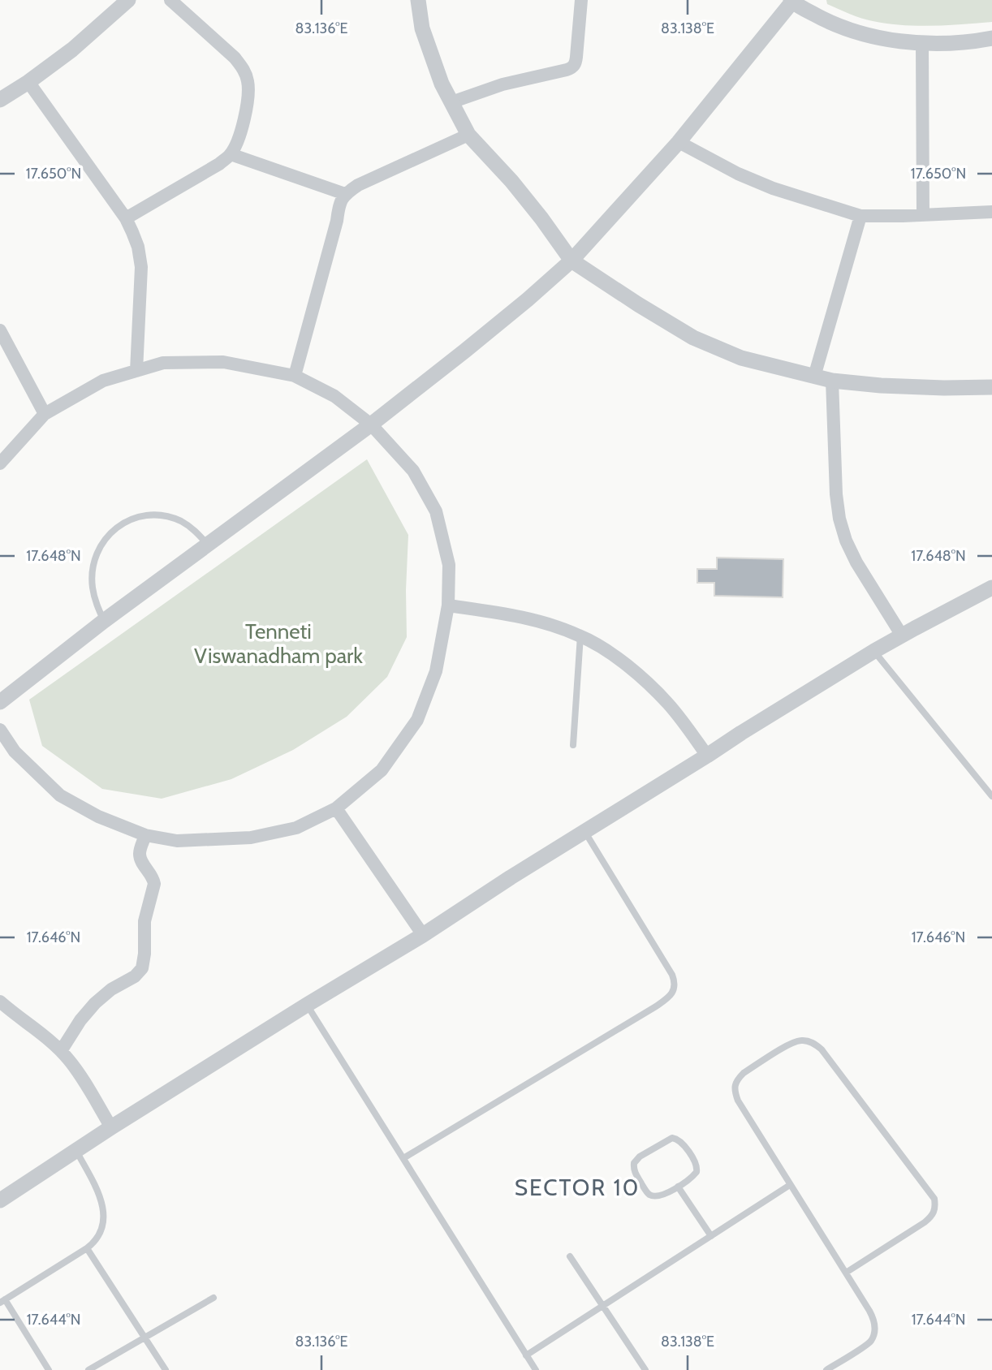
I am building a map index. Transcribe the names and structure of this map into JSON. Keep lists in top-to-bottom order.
{
  "districts": ["SECTOR 10"],
  "parks": ["Tenneti Viswanadham park"],
  "coordinates": [
    "83.136°E",
    "83.138°E",
    "17.650°N",
    "17.648°N",
    "17.646°N",
    "17.644°N"
  ]
}
